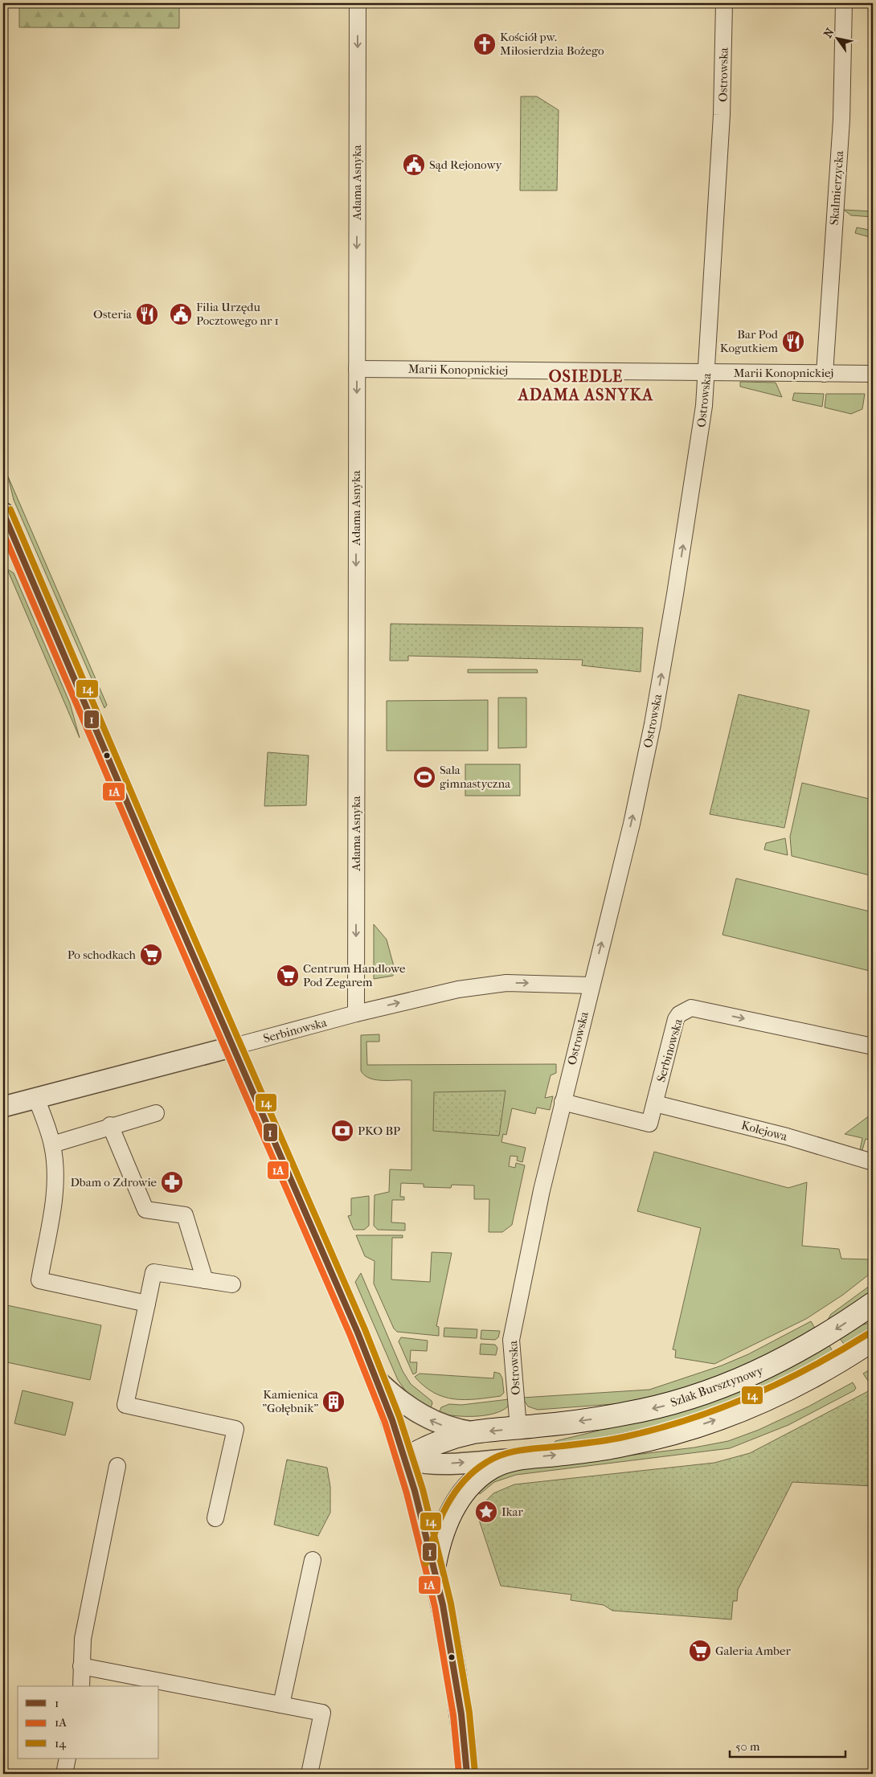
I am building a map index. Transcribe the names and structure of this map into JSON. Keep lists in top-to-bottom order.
{
  "streets": {
    "main road": ["Szlak Bursztynowy"],
    "street": [
      "Ostrowska",
      "Adama Asnyka",
      "Skalmierzycka",
      "Marii Konopnickiej",
      "Serbinowska",
      "Kolejowa"
    ]
  },
  "crossings": [
    ["Ostrowska", "Marii Konopnickiej"],
    ["Ostrowska", "Serbinowska"],
    ["Ostrowska", "Szlak Bursztynowy"],
    ["Adama Asnyka", "Marii Konopnickiej"],
    ["Adama Asnyka", "Serbinowska"],
    ["Skalmierzycka", "Marii Konopnickiej"],
    ["Serbinowska", "Kolejowa"]
  ],
  "one_way": ["Ostrowska", "Adama Asnyka", "Serbinowska"],
  "districts": ["OSIEDLE ADAMA ASNYKA"],
  "places": {
    "church": ["Kościół pw. Miłosierdzia Bożego"],
    "public building": ["Sąd Rejonowy", "Filia Urzędu Pocztowego nr 1"],
    "restaurant": ["Osteria", "Bar Pod Kogutkiem"],
    "sports": ["Sala gimnastyczna"],
    "supermarket": ["Po schodkach", "Centrum Handlowe Pod Zegarem", "Galeria Amber"],
    "bank": ["PKO BP"],
    "pharmacy": ["Dbam o Zdrowie"],
    "building": ["Kamienica \"Gołębnik\""],
    "place": ["Ikar"]
  },
  "lines": ["transit line 14", "transit line 1", "transit line 1A"],
  "legend": ["1", "1A", "14"],
  "scale_bar": "50 m",
  "north": "top left"
}
